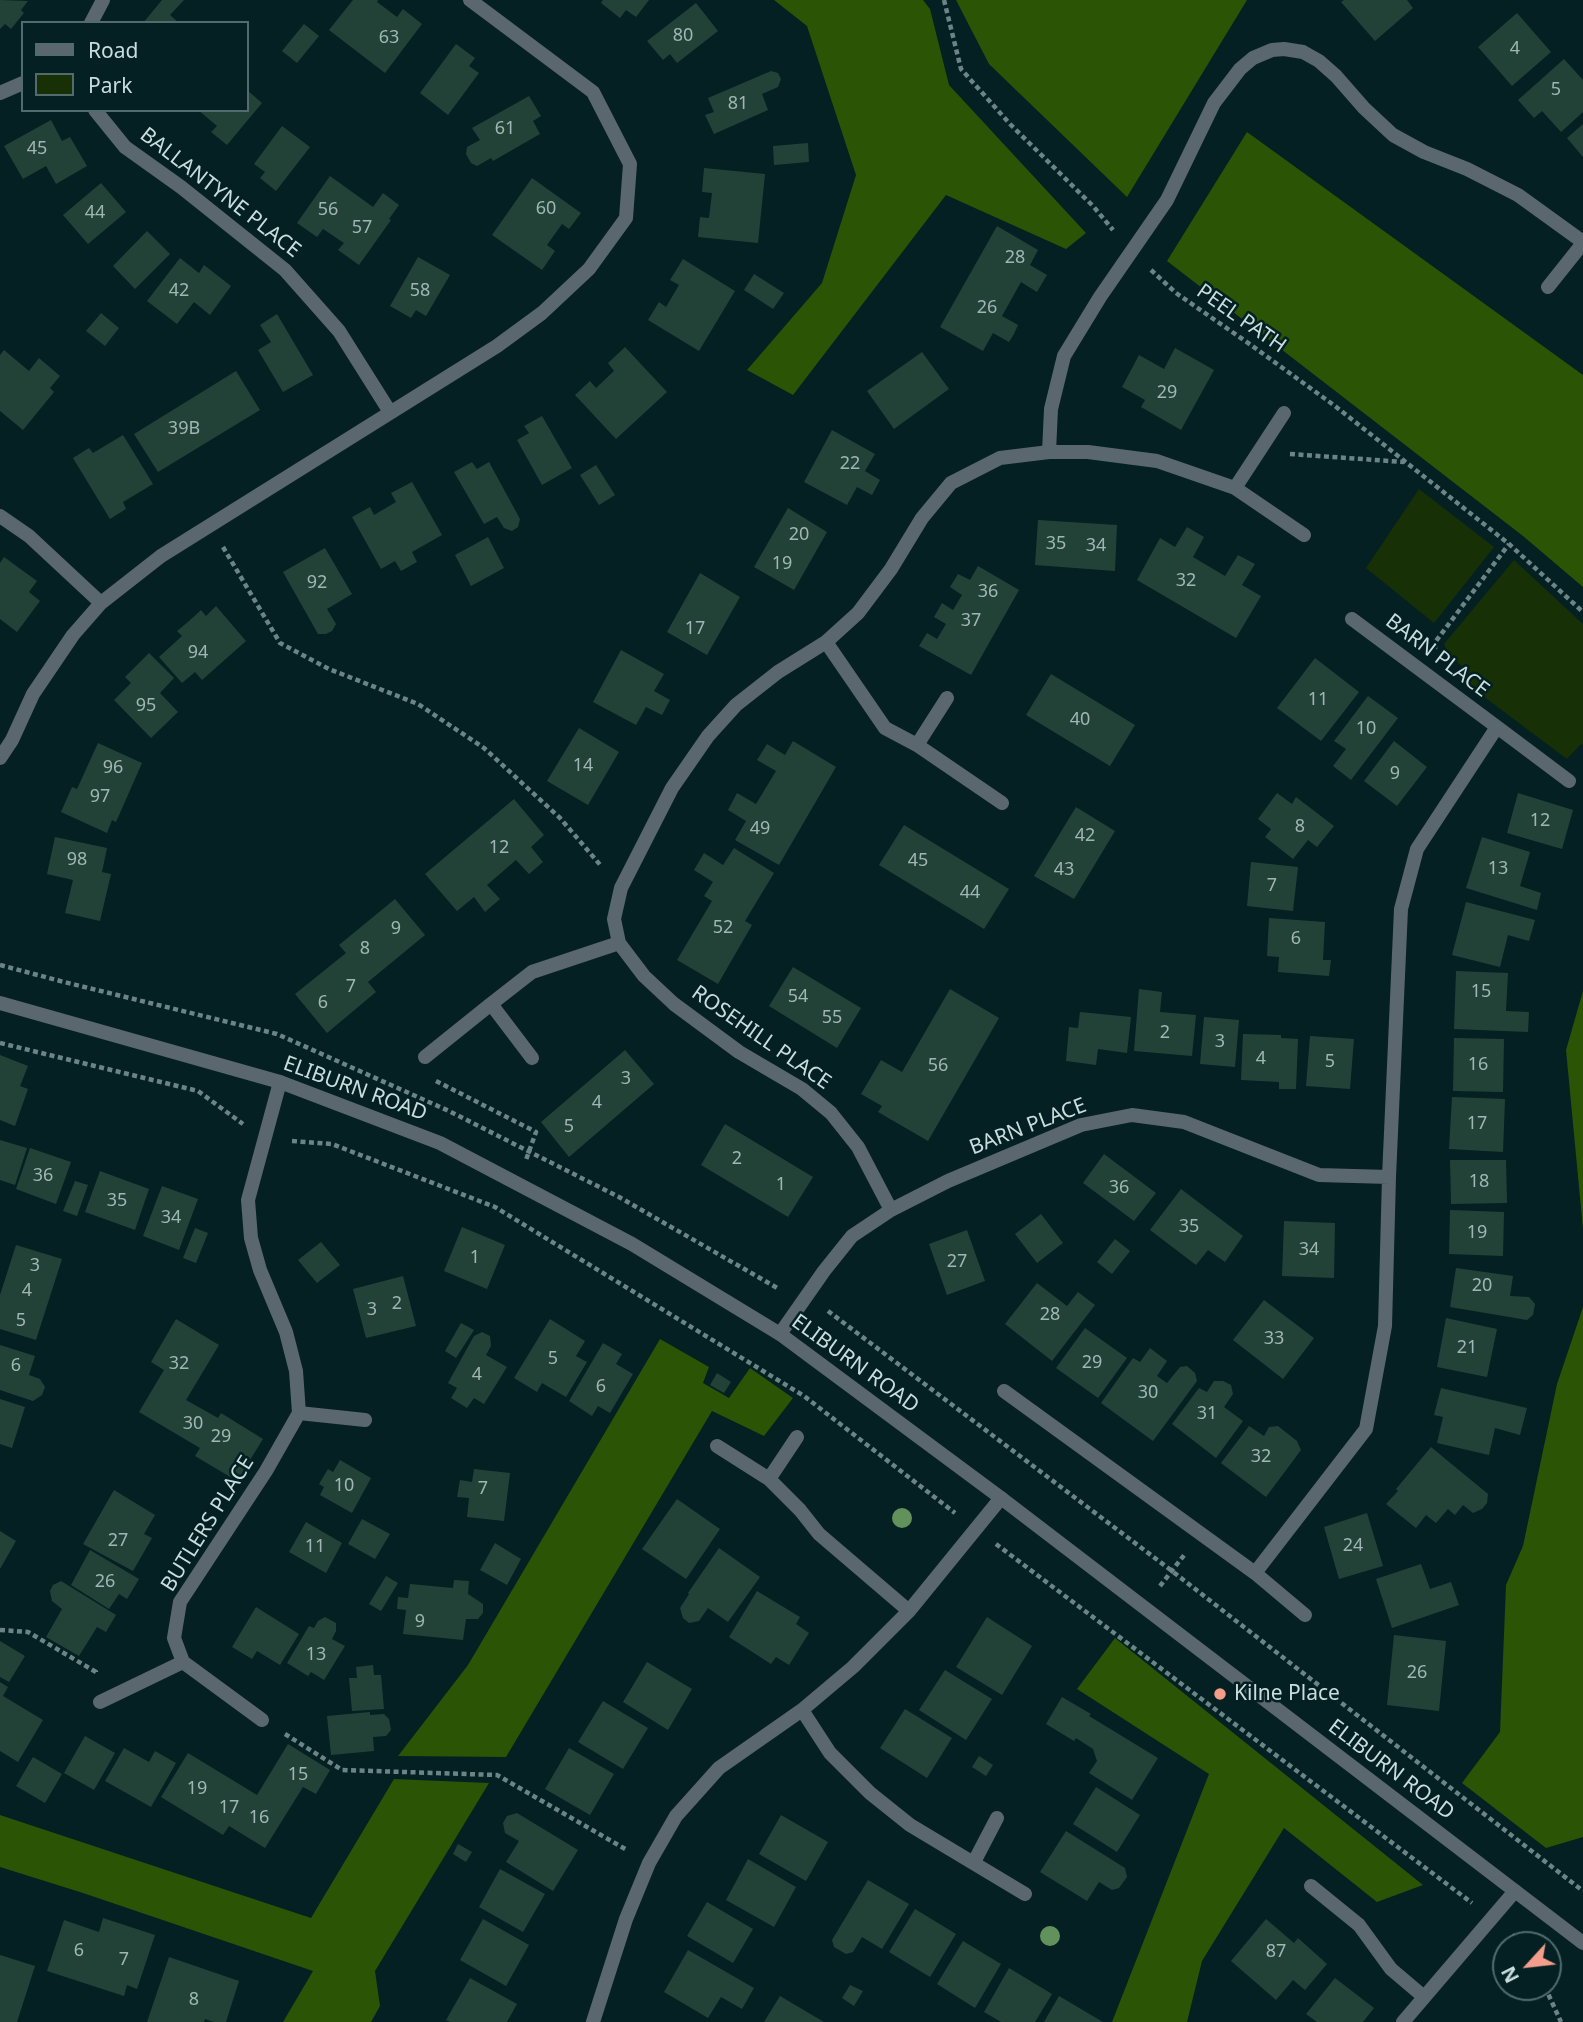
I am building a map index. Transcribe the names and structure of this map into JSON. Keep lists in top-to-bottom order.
{
  "streets": {
    "street": [
      "BALLANTYNE PLACE",
      "BARN PLACE",
      "ROSEHILL PLACE",
      "ELIBURN ROAD",
      "BUTLERS PLACE"
    ],
    "path": ["PEEL PATH"]
  },
  "crossings": [
    ["BARN PLACE", "ROSEHILL PLACE"],
    ["BARN PLACE", "ELIBURN ROAD"]
  ],
  "places": ["Kilne Place"],
  "house_numbers": [
    "80",
    "63",
    "4",
    "5",
    "81",
    "61",
    "45",
    "60",
    "56",
    "44",
    "57",
    "28",
    "42",
    "58",
    "26",
    "29",
    "39B",
    "22",
    "20",
    "35",
    "34",
    "19",
    "32",
    "92",
    "36",
    "37",
    "17",
    "94",
    "11",
    "95",
    "40",
    "10",
    "14",
    "96",
    "9",
    "97",
    "12",
    "8",
    "49",
    "42",
    "12",
    "98",
    "45",
    "13",
    "43",
    "7",
    "44",
    "52",
    "9",
    "6",
    "8",
    "7",
    "15",
    "54",
    "6",
    "55",
    "2",
    "3",
    "4",
    "5",
    "16",
    "56",
    "3",
    "4",
    "17",
    "5",
    "2",
    "36",
    "18",
    "1",
    "36",
    "35",
    "34",
    "35",
    "19",
    "34",
    "1",
    "27",
    "3",
    "20",
    "4",
    "2",
    "3",
    "28",
    "5",
    "33",
    "21",
    "5",
    "29",
    "32",
    "6",
    "4",
    "6",
    "30",
    "31",
    "30",
    "29",
    "32",
    "10",
    "7",
    "27",
    "24",
    "11",
    "26",
    "9",
    "13",
    "26",
    "15",
    "19",
    "17",
    "16",
    "6",
    "87",
    "7",
    "8"
  ],
  "legend": ["Road", "Park"],
  "north": "bottom left"
}
